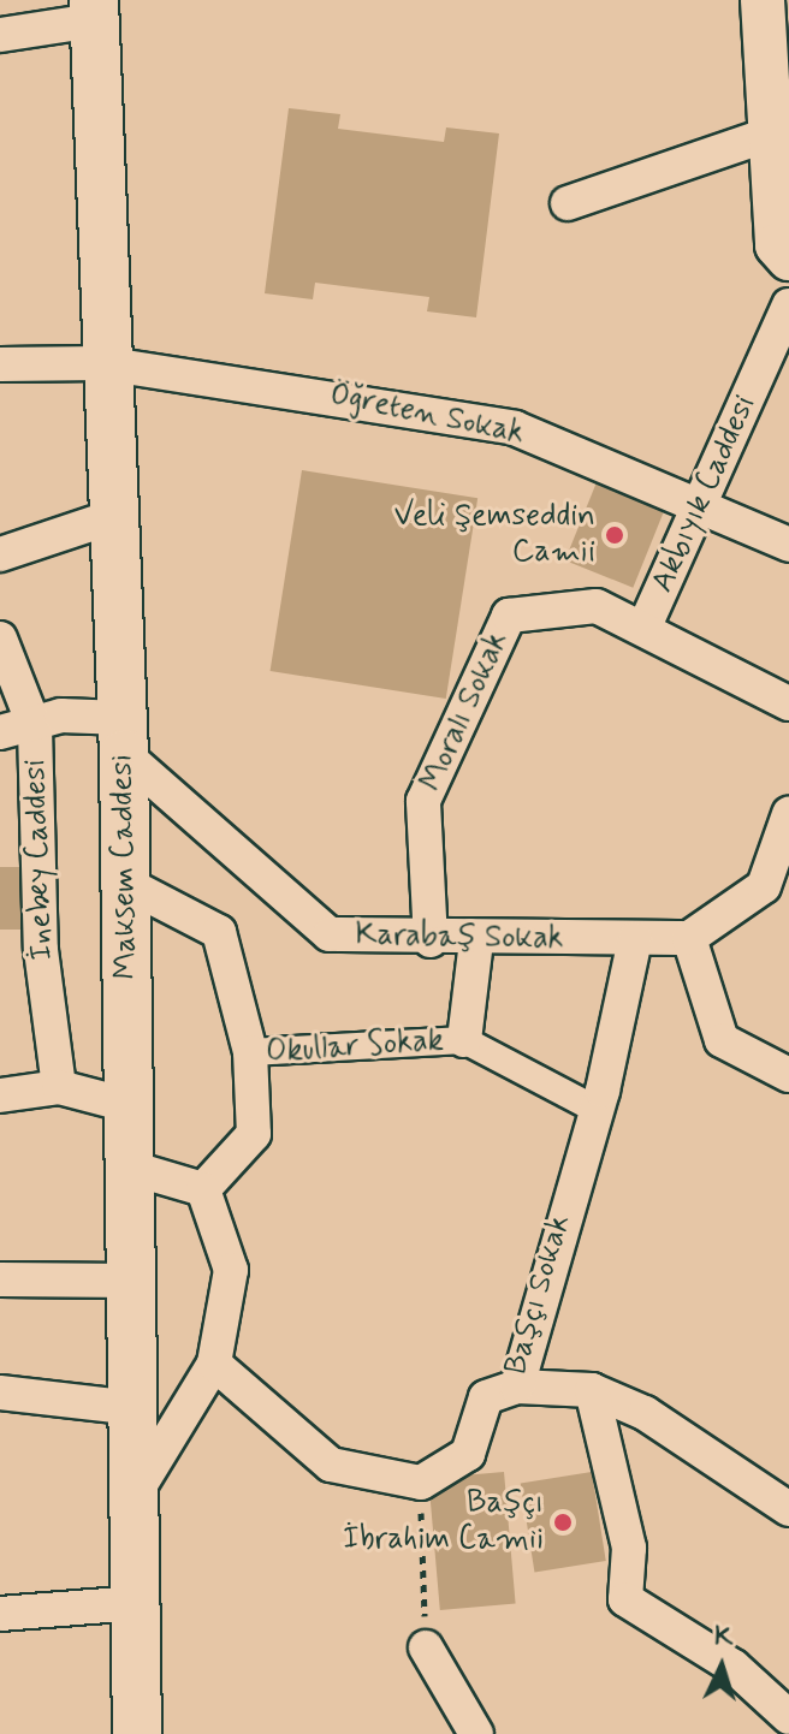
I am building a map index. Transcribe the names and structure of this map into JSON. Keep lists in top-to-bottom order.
{
  "streets": {
    "main road": ["Maksem Caddesi"],
    "street": [
      "Öğreten Sokak",
      "Akbıyık Caddesi",
      "Moralı Sokak",
      "İnebey Caddesi",
      "Karabaş Sokak",
      "Okullar Sokak",
      "Başçı Sokak"
    ]
  },
  "crossings": [
    ["Öğreten Sokak", "Akbıyık Caddesi"],
    ["Öğreten Sokak", "Maksem Caddesi"],
    ["Akbıyık Caddesi", "Moralı Sokak"],
    ["Moralı Sokak", "Karabaş Sokak"],
    ["Maksem Caddesi", "Karabaş Sokak"],
    ["Karabaş Sokak", "Başçı Sokak"],
    ["Okullar Sokak", "Başçı Sokak"]
  ],
  "places": ["Veli Şemseddin Camii", "Başçı İbrahim Camii"],
  "north": "top"
}
